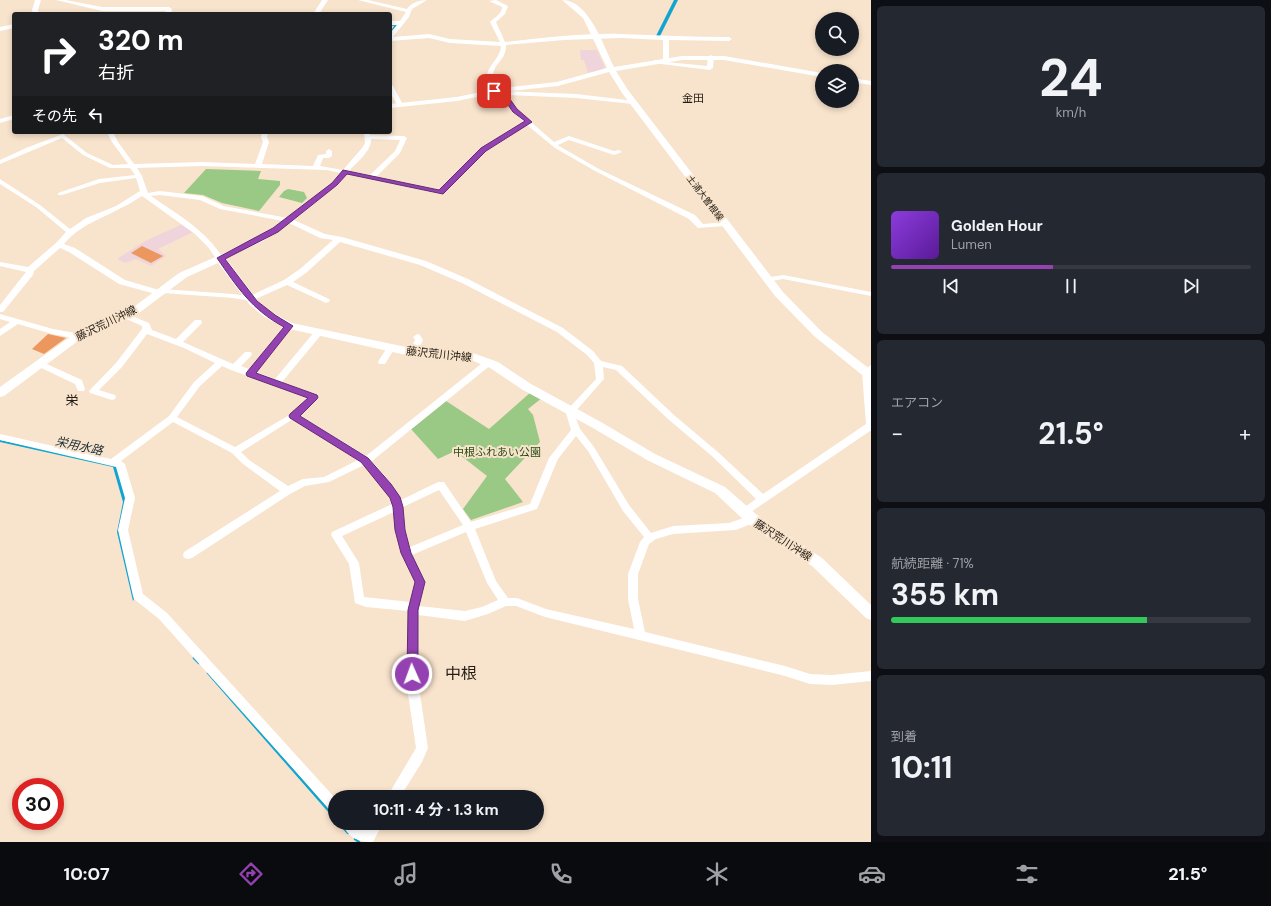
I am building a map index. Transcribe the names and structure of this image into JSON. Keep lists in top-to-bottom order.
{
  "streets": {
    "main road": ["土浦大曽根線", "藤沢荒川沖線"]
  },
  "districts": ["金田", "栄", "中根"],
  "water": ["栄用水路"],
  "parks": ["中根ふれあい公園"],
  "page": {
    "tile": [
      ["24", "km/h"],
      "エアコン",
      ["航続距離 · 71%", "355 km"],
      ["到着", "10:11"]
    ],
    "turn": ["320 m", "右折"],
    "then": "その先",
    "song": ["Golden Hour", "Lumen"],
    "heat": ["−", "21.5°", "+"],
    "limit": "30",
    "trip": "10:11 · 4 分 · 1.3 km",
    "tabs": ["10:07", "21.5°"]
  }
}
